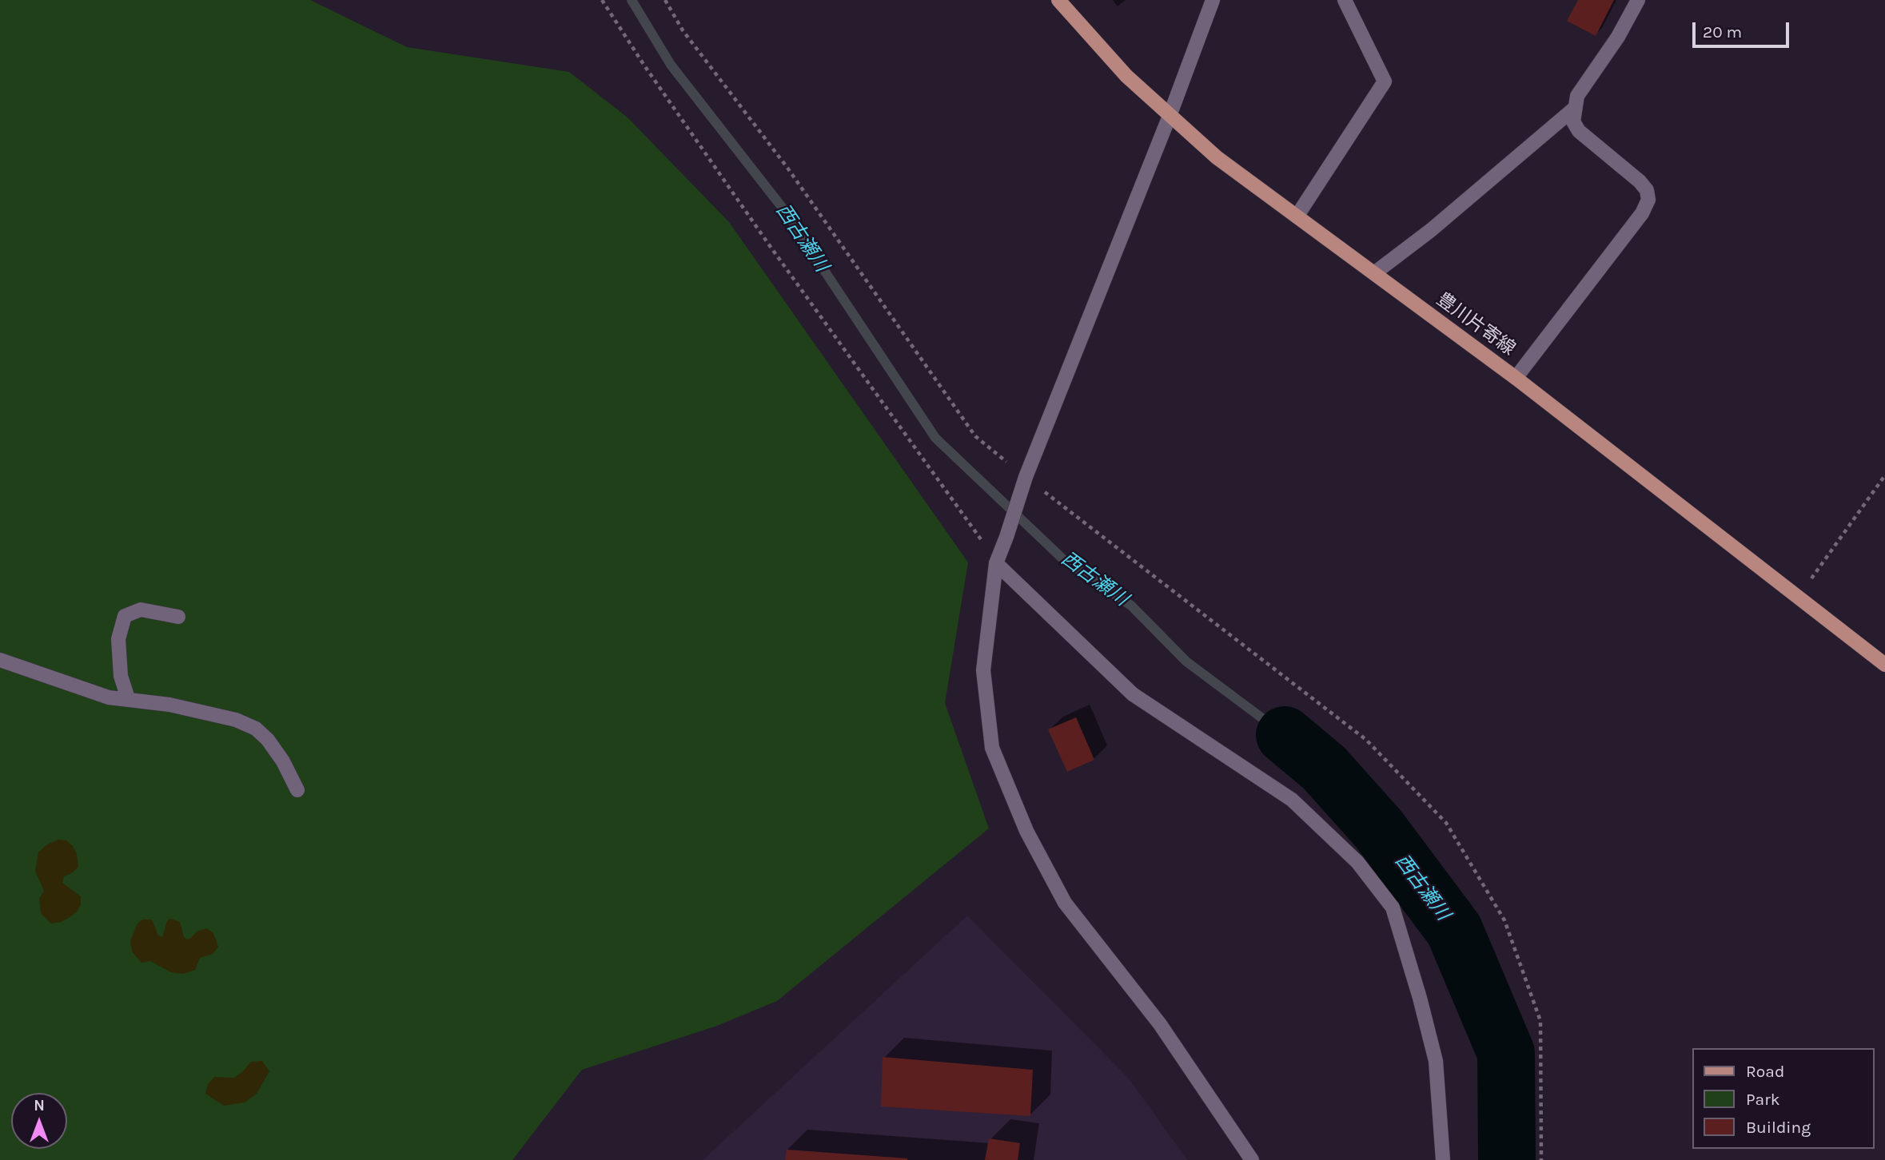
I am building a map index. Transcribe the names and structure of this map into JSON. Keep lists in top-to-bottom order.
{
  "streets": {
    "main road": ["豊川片寄線"]
  },
  "water": ["西古瀬川"],
  "legend": ["Road", "Park", "Building"],
  "scale_bar": "20 m",
  "north": "top"
}
